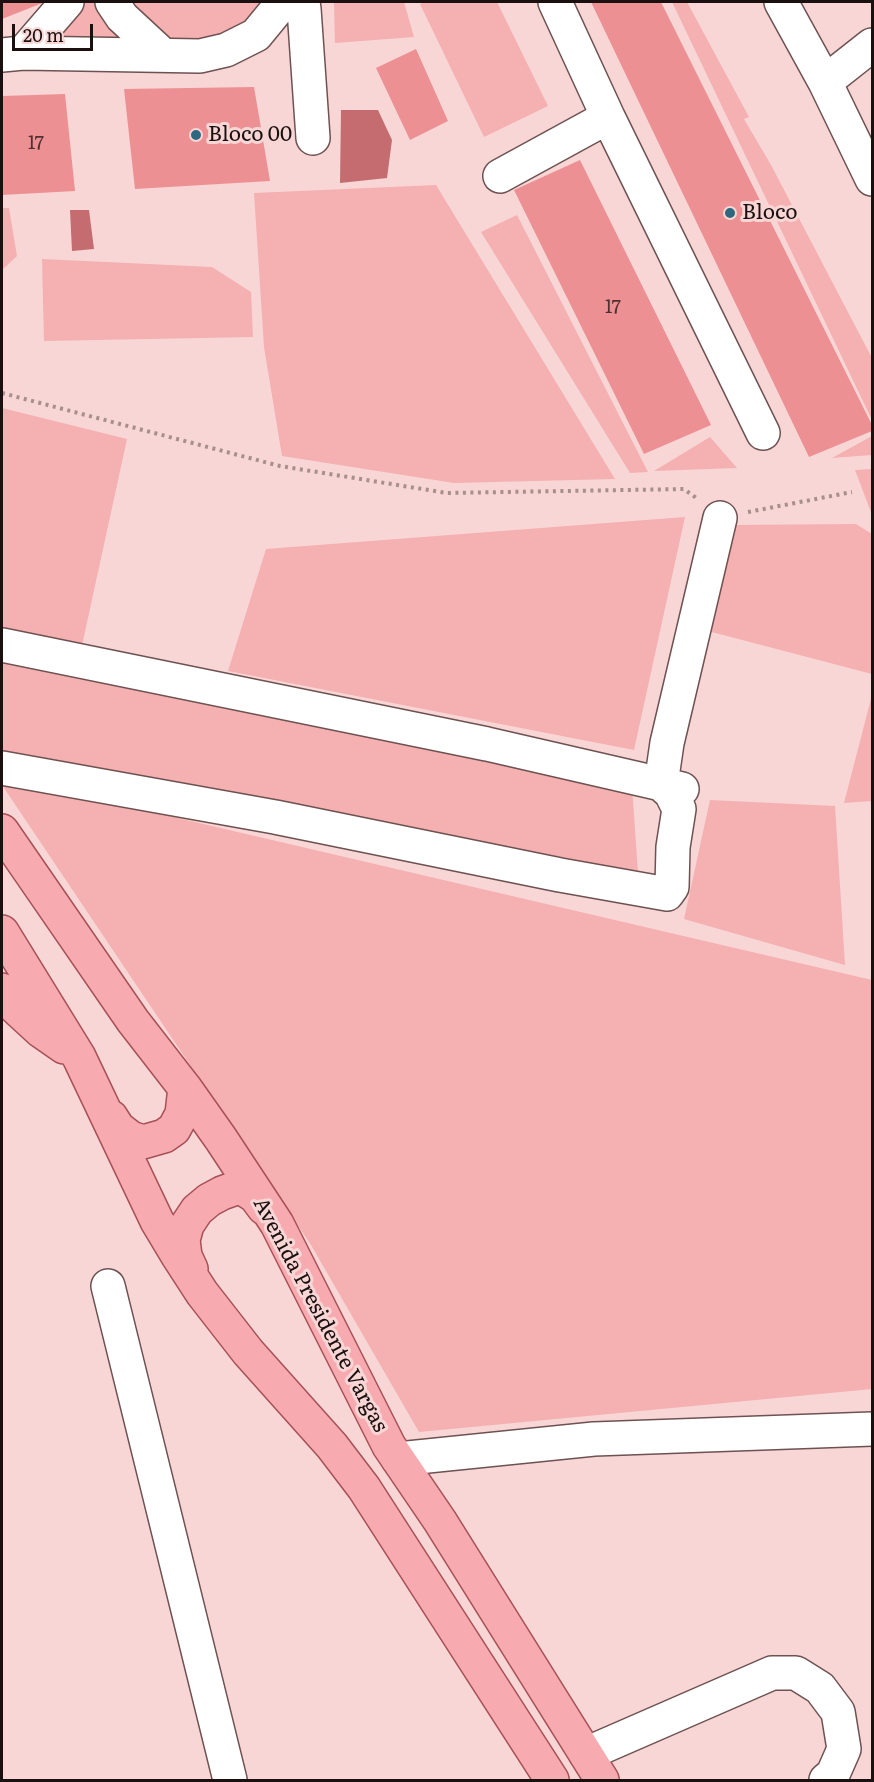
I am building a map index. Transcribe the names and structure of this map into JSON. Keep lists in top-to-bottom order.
{
  "streets": {
    "main road": ["Avenida Presidente Vargas"]
  },
  "places": ["Bloco 00", "Bloco"],
  "house_numbers": ["17", "17"],
  "scale_bar": "20 m"
}
